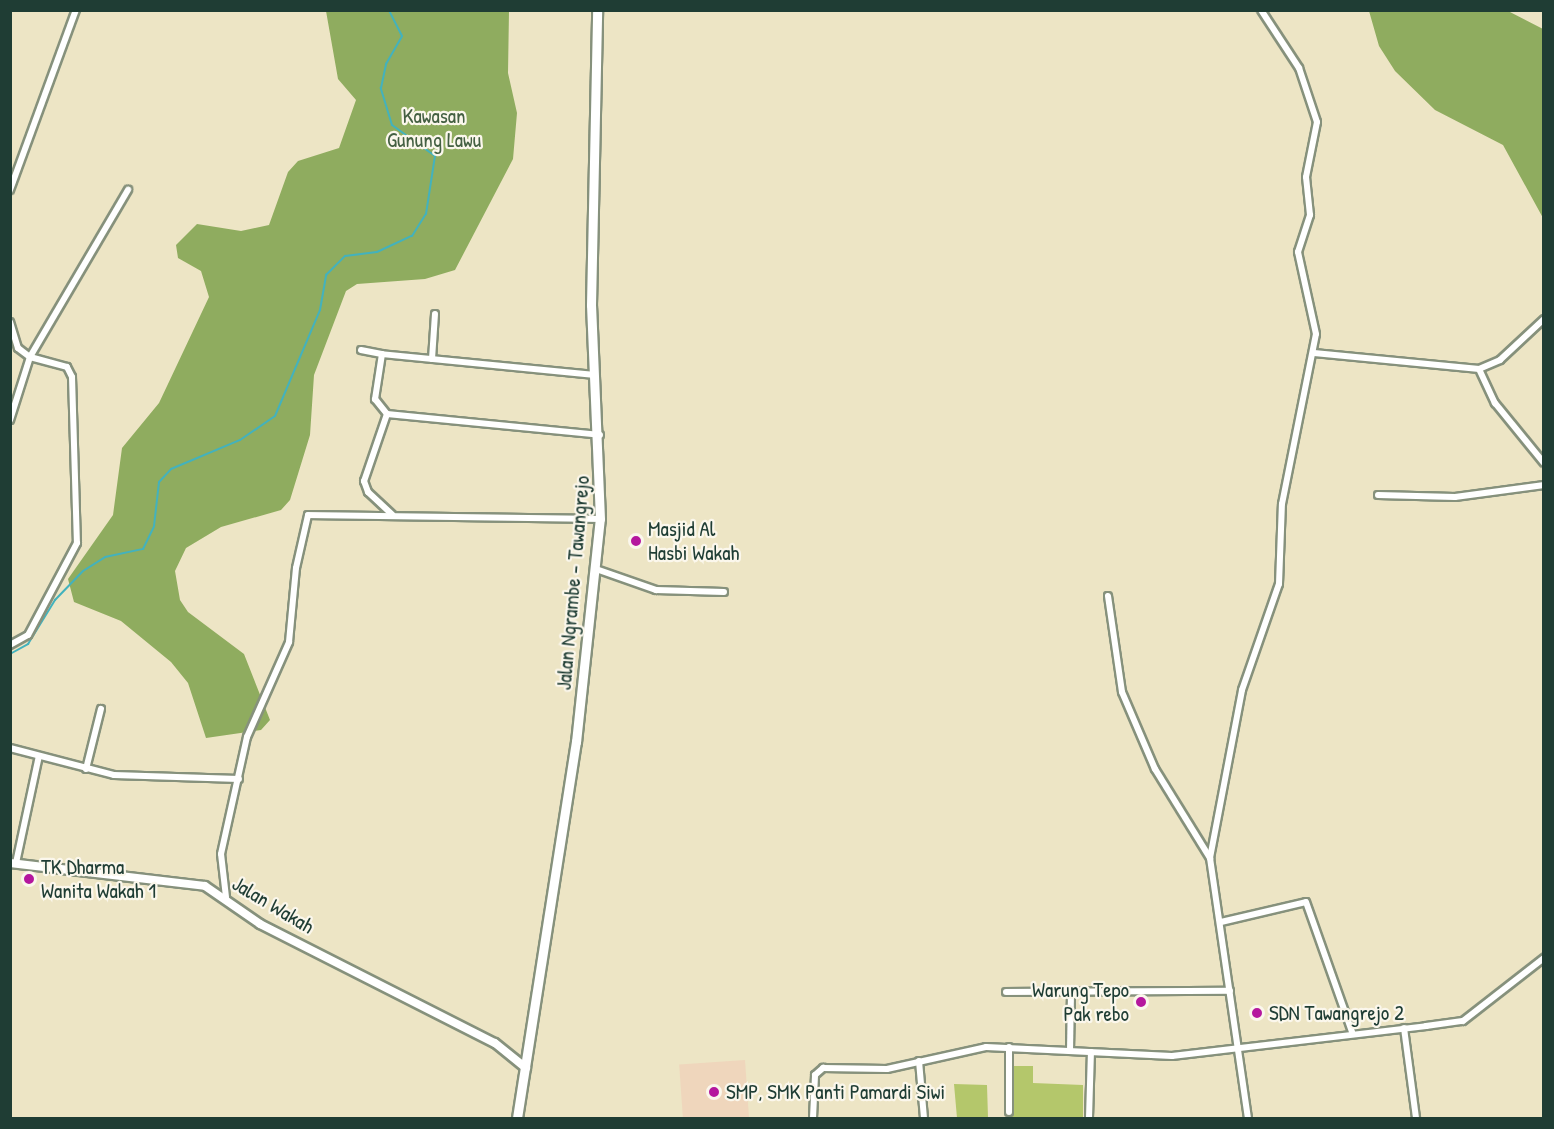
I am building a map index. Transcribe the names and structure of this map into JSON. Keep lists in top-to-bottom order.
{
  "streets": {
    "main road": ["Jalan Ngrambe - Tawangrejo"],
    "street": ["Jalan Wakah"]
  },
  "crossings": [
    ["Jalan Ngrambe - Tawangrejo", "Jalan Wakah"]
  ],
  "parks": ["Kawasan Gunung Lawu"],
  "places": [
    "Masjid Al Hasbi Wakah",
    "TK Dharma Wanita Wakah 1",
    "Warung Tepo Pak rebo",
    "SDN Tawangrejo 2",
    "SMP, SMK Panti Pamardi Siwi"
  ]
}
